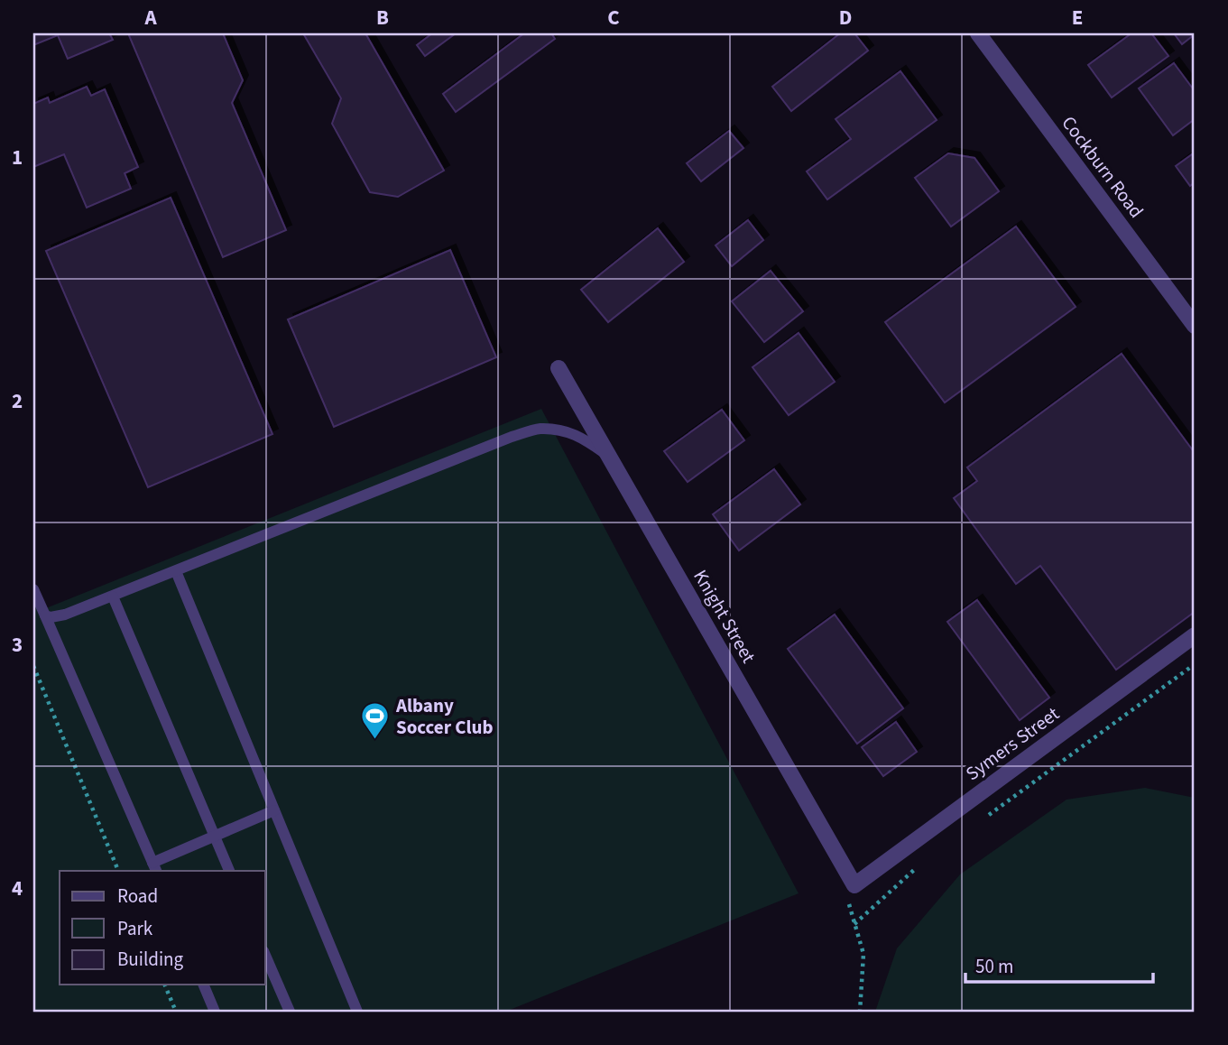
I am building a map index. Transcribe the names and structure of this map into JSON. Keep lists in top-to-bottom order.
{
  "streets": {
    "street": ["Cockburn Road", "Knight Street", "Symers Street"]
  },
  "crossings": [
    ["Knight Street", "Symers Street"]
  ],
  "places": {
    "sports": ["Albany Soccer Club"]
  },
  "legend": ["Road", "Park", "Building"],
  "scale_bar": "50 m",
  "grid": {
    "columns": [
      "A",
      "B",
      "C",
      "D",
      "E"
    ],
    "rows": [
      "1",
      "2",
      "3",
      "4"
    ]
  }
}
